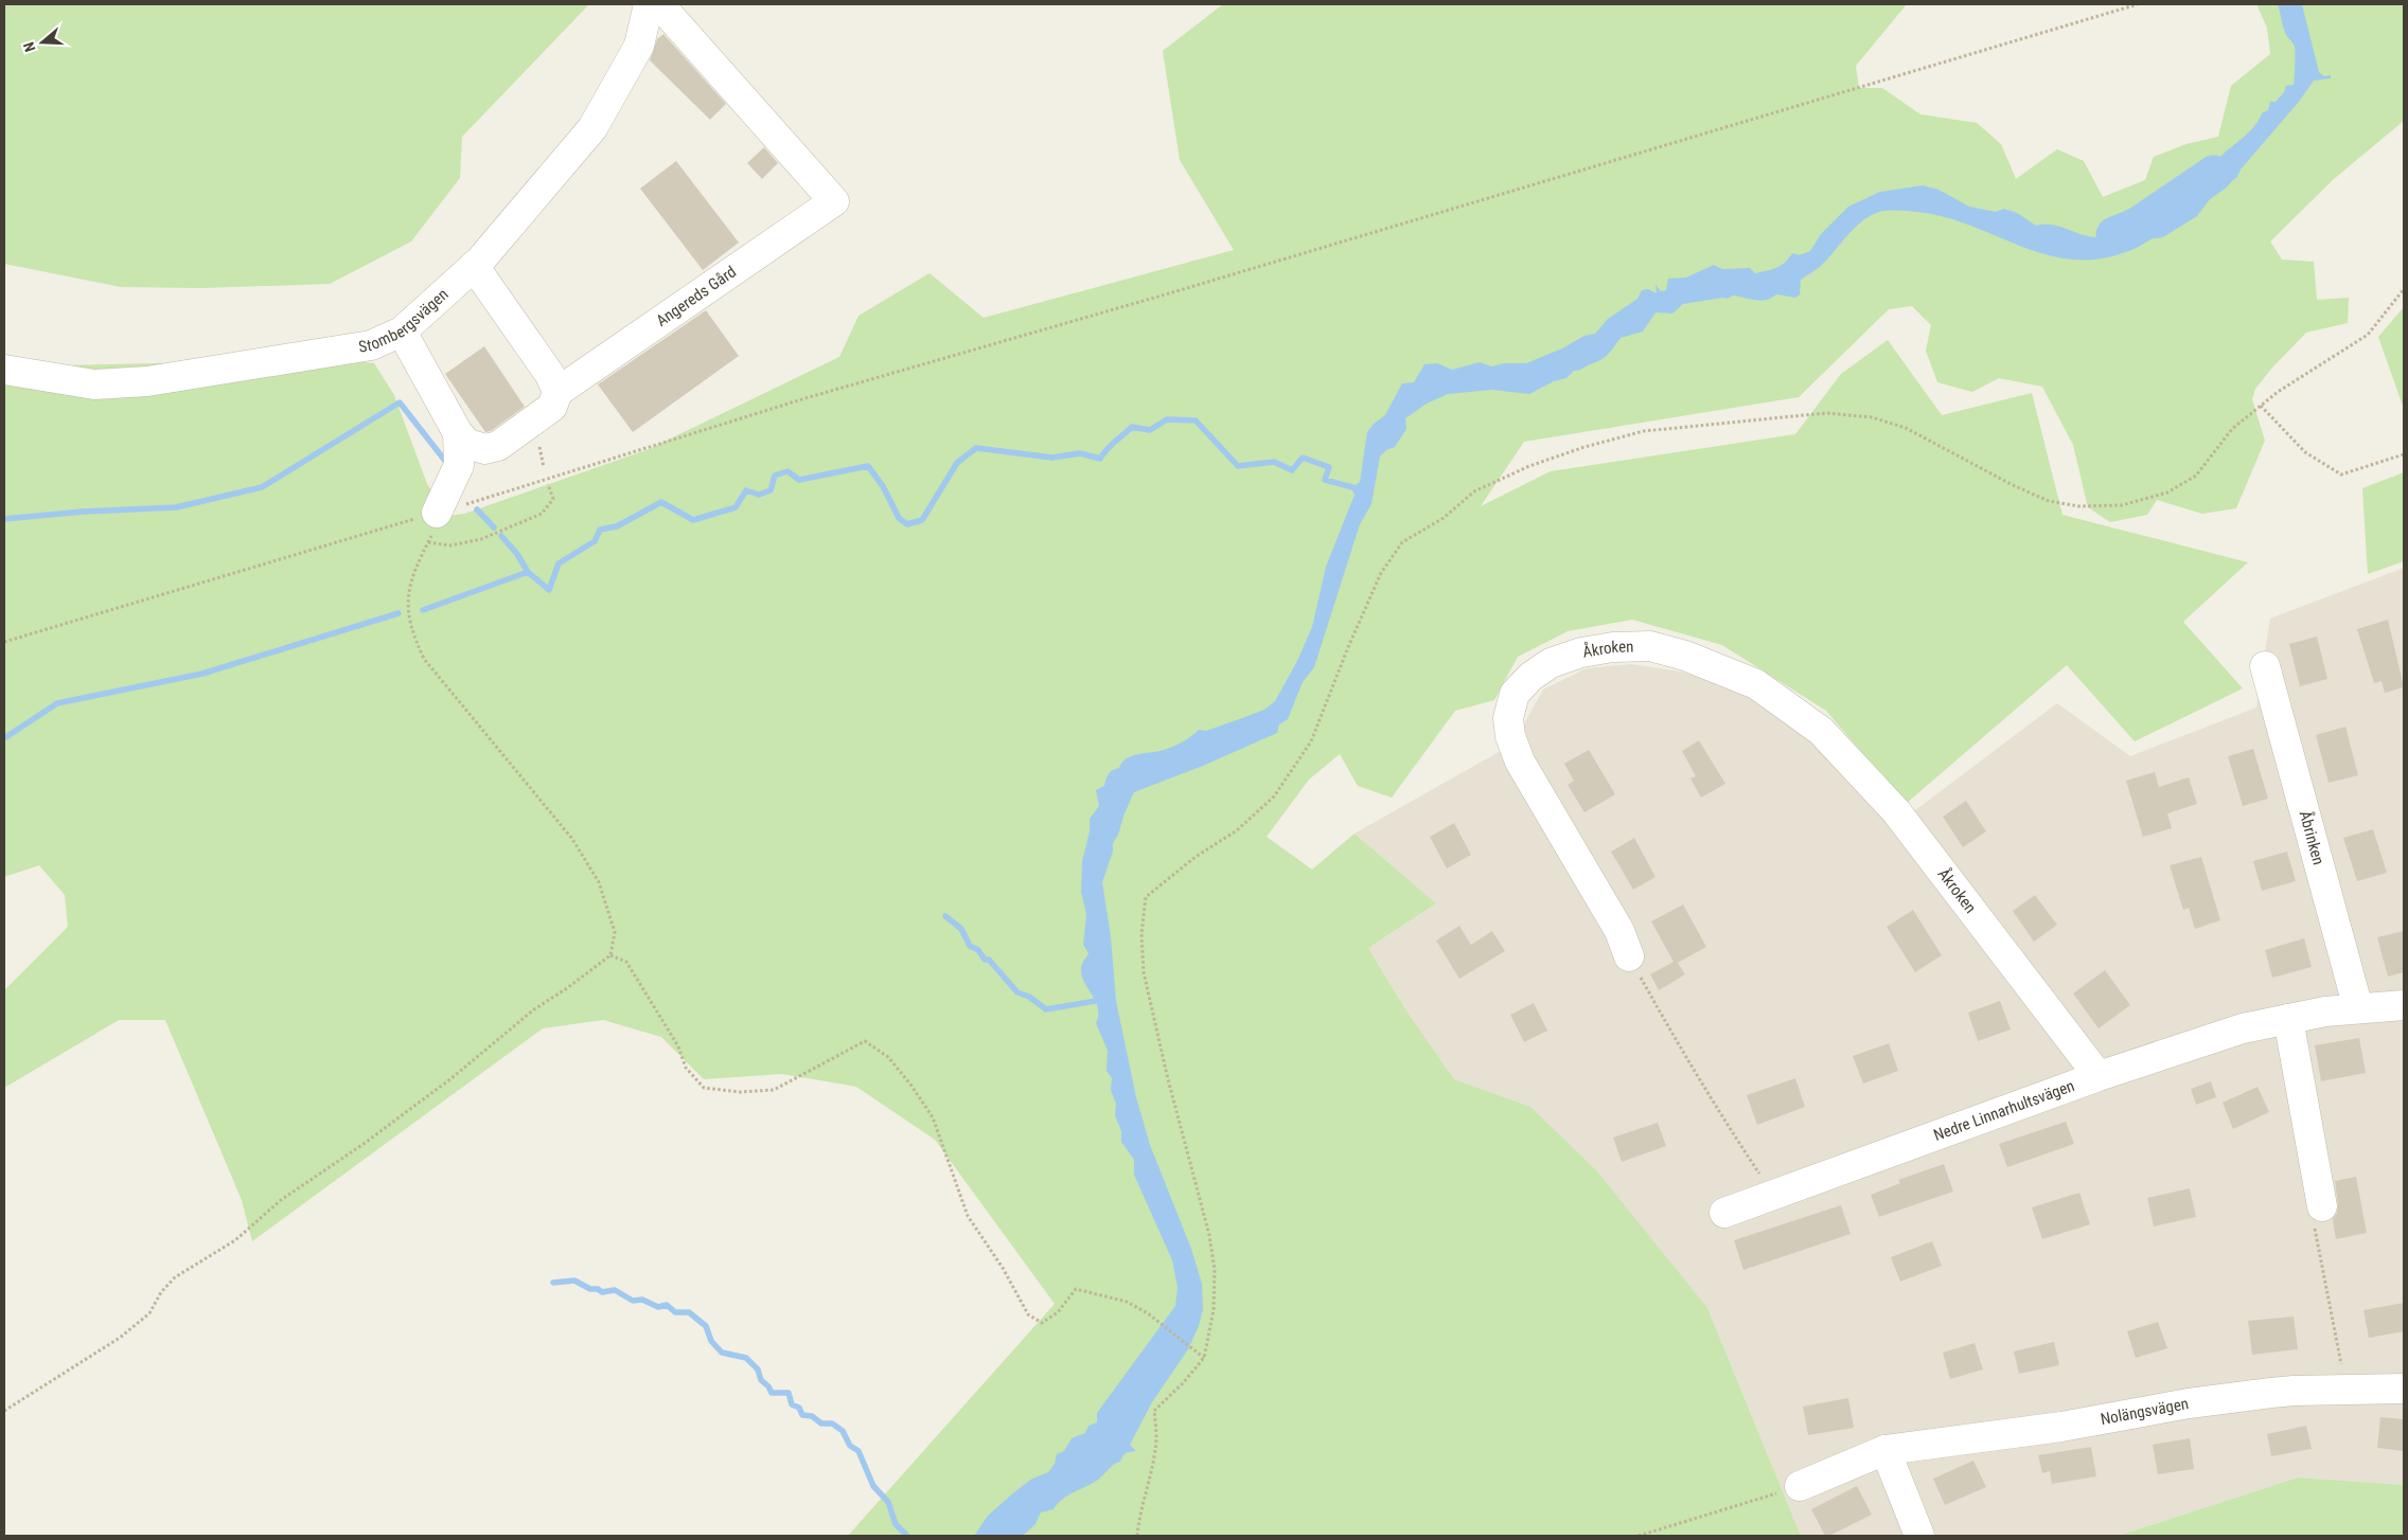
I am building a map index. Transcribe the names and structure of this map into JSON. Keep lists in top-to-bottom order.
{
  "streets": {
    "street": [
      "Angereds Gård",
      "Stombergsvägen",
      "Åkroken",
      "Åbrinken",
      "Nedre Linnarhultsvägen",
      "Nolängsvägen"
    ]
  },
  "crossings": [
    ["Angereds Gård", "Stombergsvägen"],
    ["Åkroken", "Nedre Linnarhultsvägen"],
    ["Åbrinken", "Nedre Linnarhultsvägen"]
  ],
  "north": "left"
}
